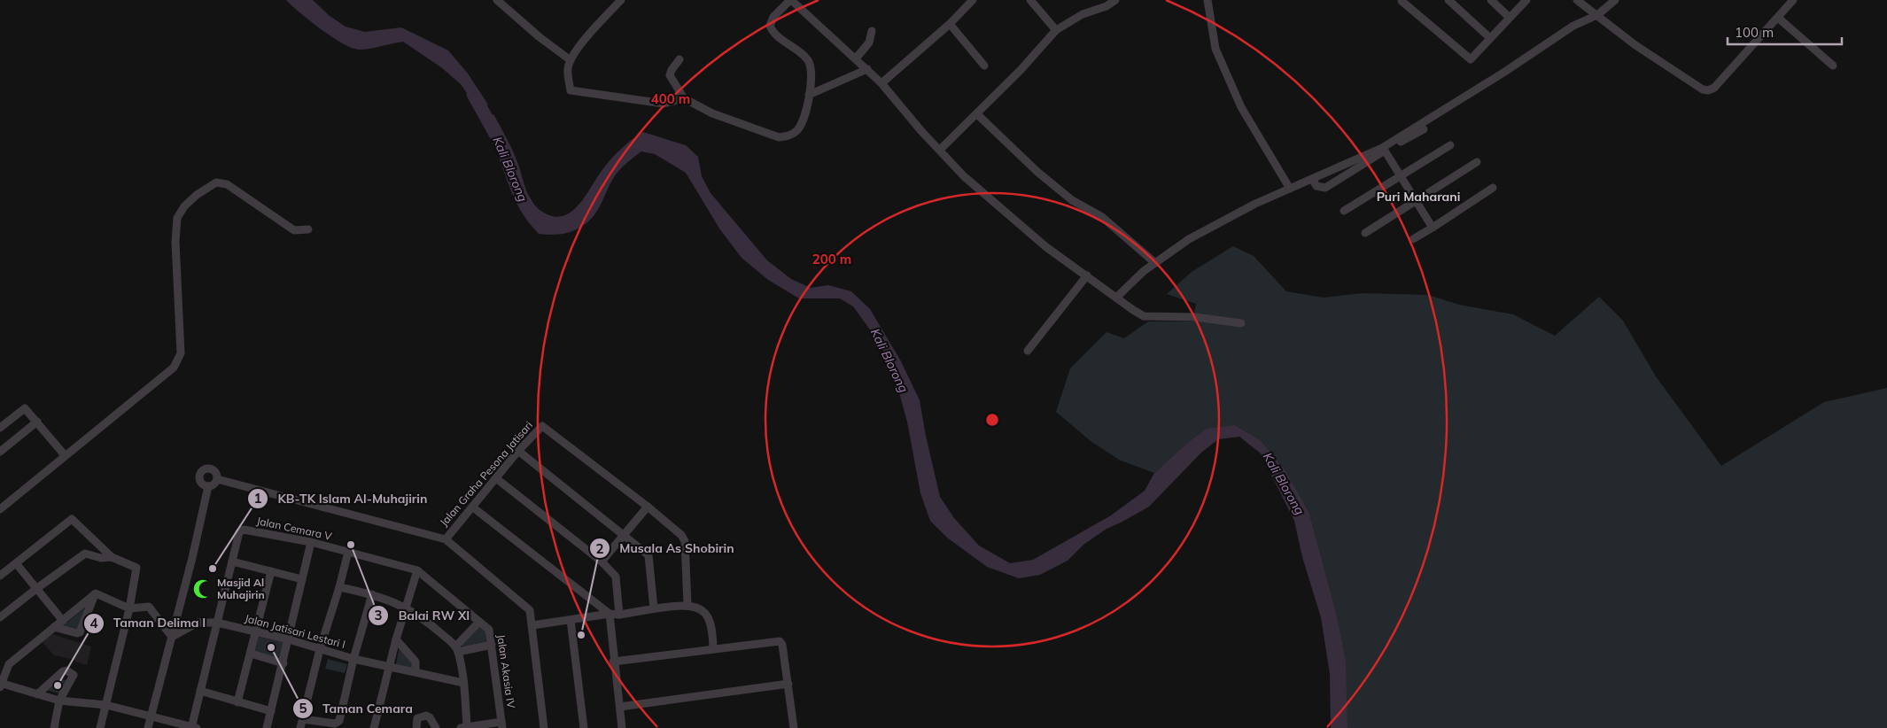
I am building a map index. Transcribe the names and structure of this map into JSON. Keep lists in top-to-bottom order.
{
  "streets": {
    "street": [
      "Jalan Graha Pesona Jatisari",
      "Jalan Cemara V",
      "Jalan Jatisari Lestari I",
      "Jalan Akasia IV"
    ]
  },
  "crossings": [
    ["Jalan Graha Pesona Jatisari", "Jalan Jatisari Lestari I"],
    ["Jalan Cemara V", "Jalan Akasia IV"]
  ],
  "districts": ["Puri Maharani"],
  "water": ["Kali Blorong"],
  "places": {
    "other": [
      "Balai RW XI",
      "KB-TK Islam Al-Muhajirin",
      "Musala As Shobirin",
      "Taman Cemara",
      "Taman Delima I"
    ],
    "mosque": ["Masjid Al Muhajirin"]
  },
  "scale_bar": "100 m",
  "rings": ["400 m", "200 m"]
}
